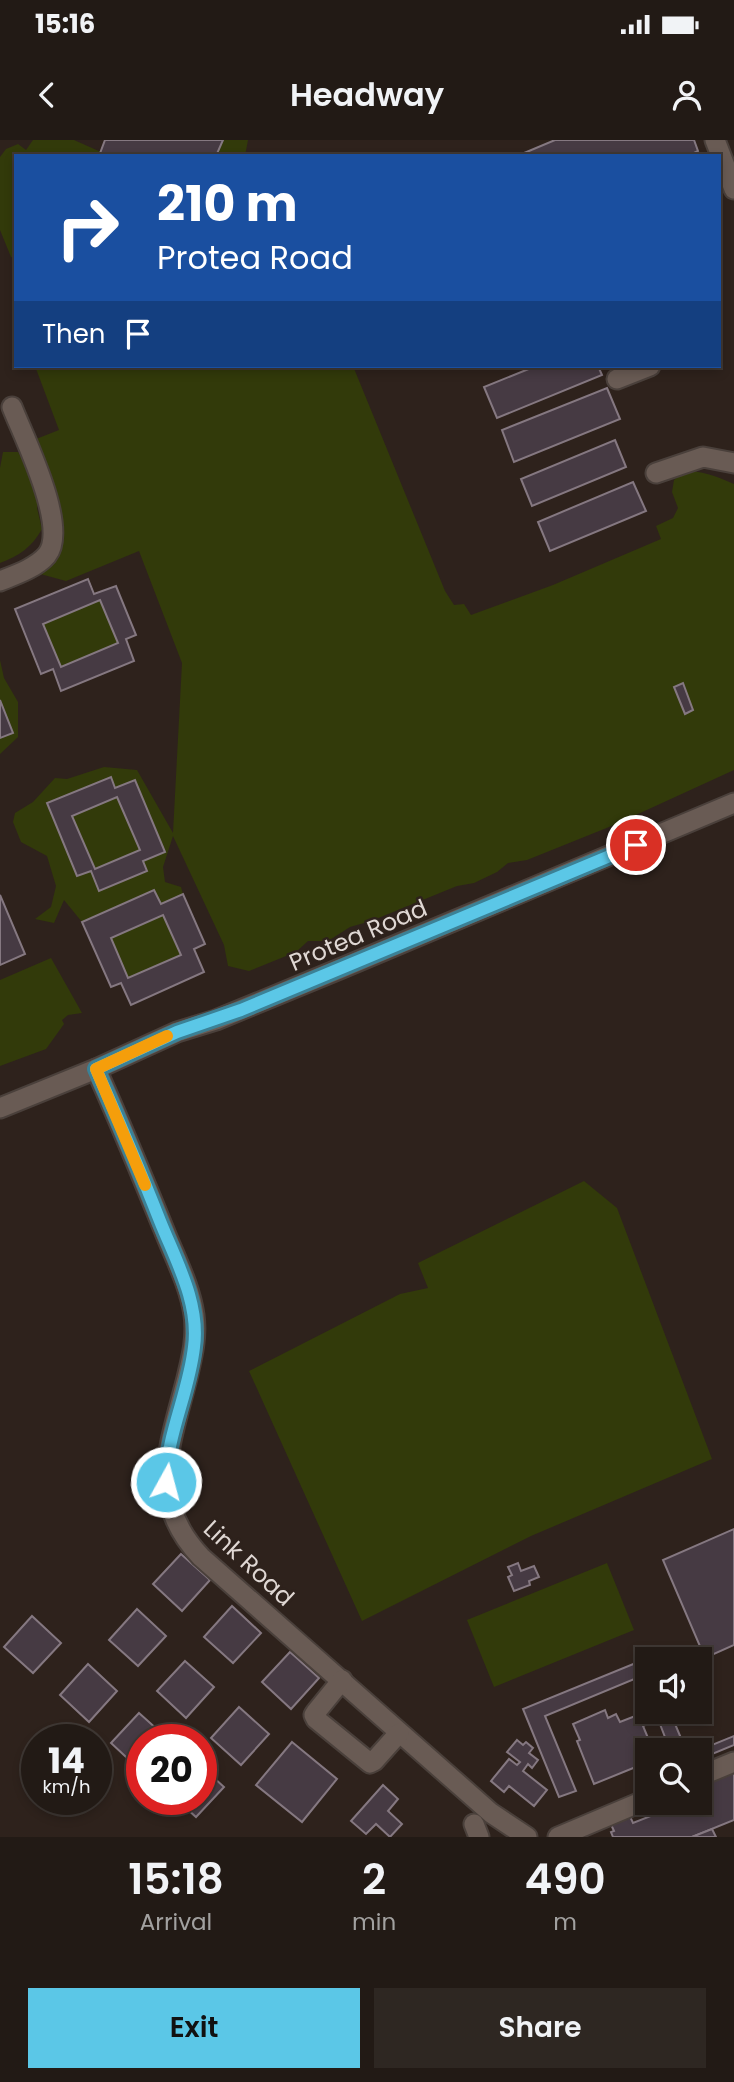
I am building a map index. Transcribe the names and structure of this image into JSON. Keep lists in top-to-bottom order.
{
  "streets": {
    "lane": ["Protea Road", "Link Road"]
  },
  "crossings": [
    ["Protea Road", "Link Road"]
  ],
  "page": {
    "status": "15:16",
    "header": "Headway",
    "turn": ["210 m", "Protea Road"],
    "then": "Then",
    "speed": "14 km/h",
    "limit": "20",
    "eta": [
      "15:18",
      "Arrival",
      "2",
      "min",
      "490",
      "m"
    ],
    "buttons": ["Exit", "Share"]
  }
}
